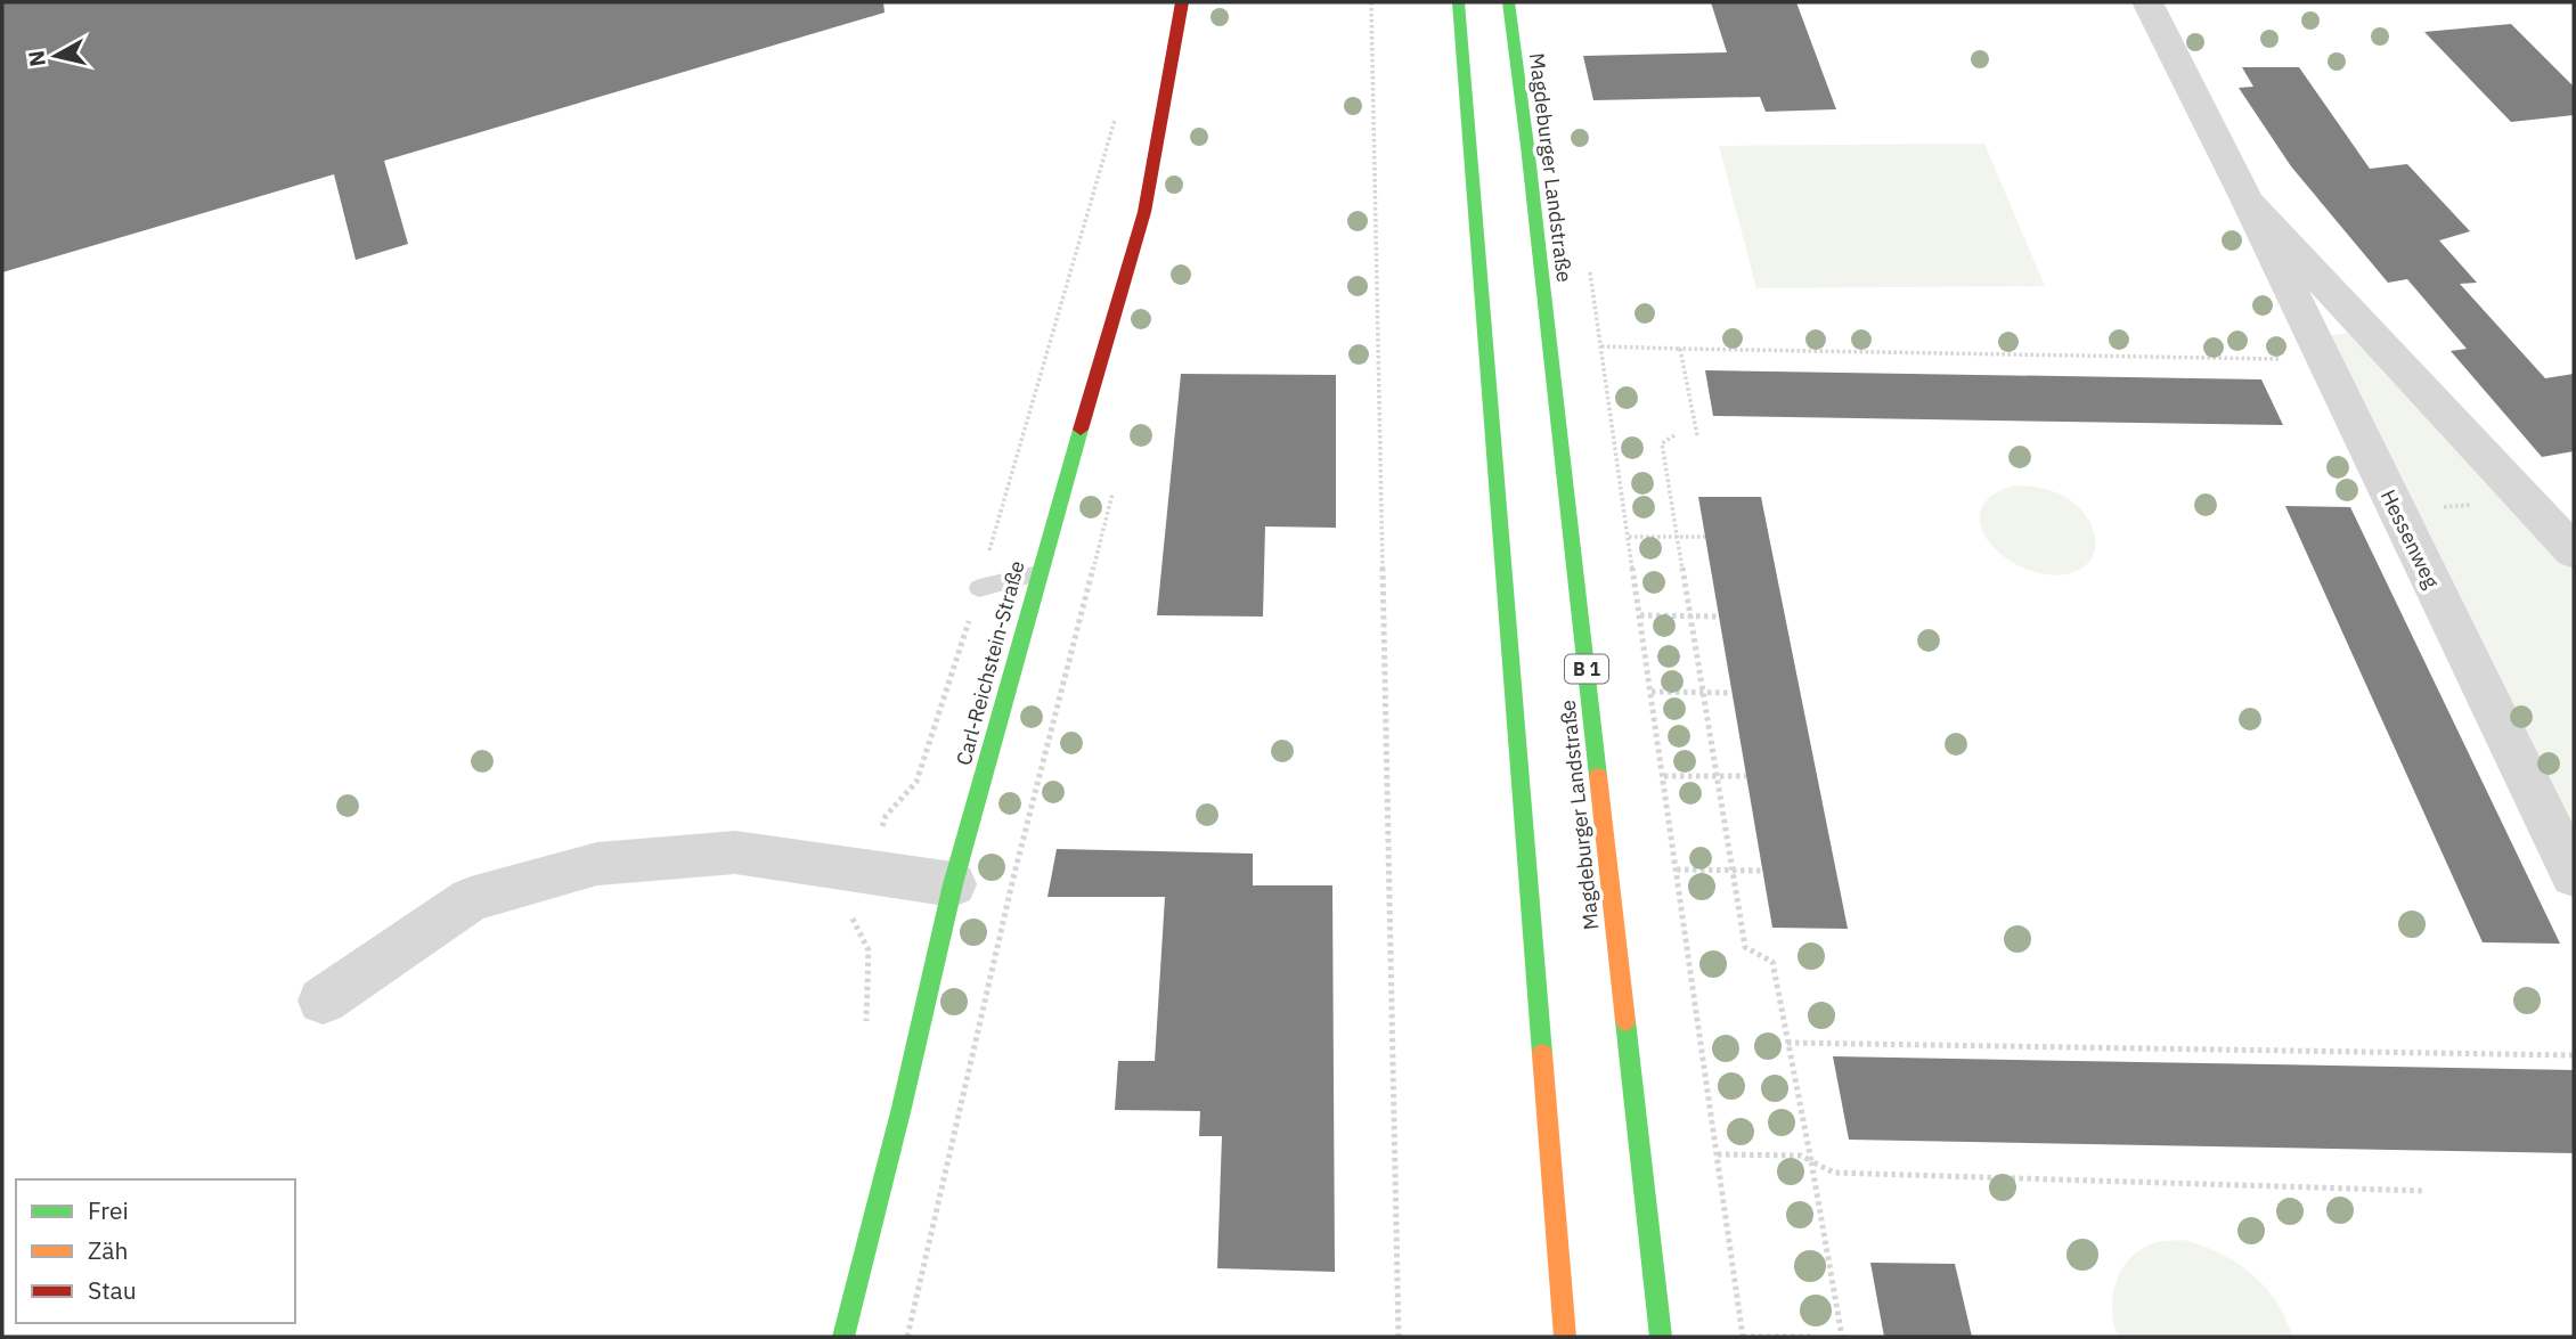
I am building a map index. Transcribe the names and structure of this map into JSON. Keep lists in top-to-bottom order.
{
  "streets": {
    "main road": ["Magdeburger Landstraße", "Carl-Reichstein-Straße", "B 1"],
    "street": ["Hessenweg"]
  },
  "legend": ["Frei", "Zäh", "Stau"],
  "north": "left"
}
